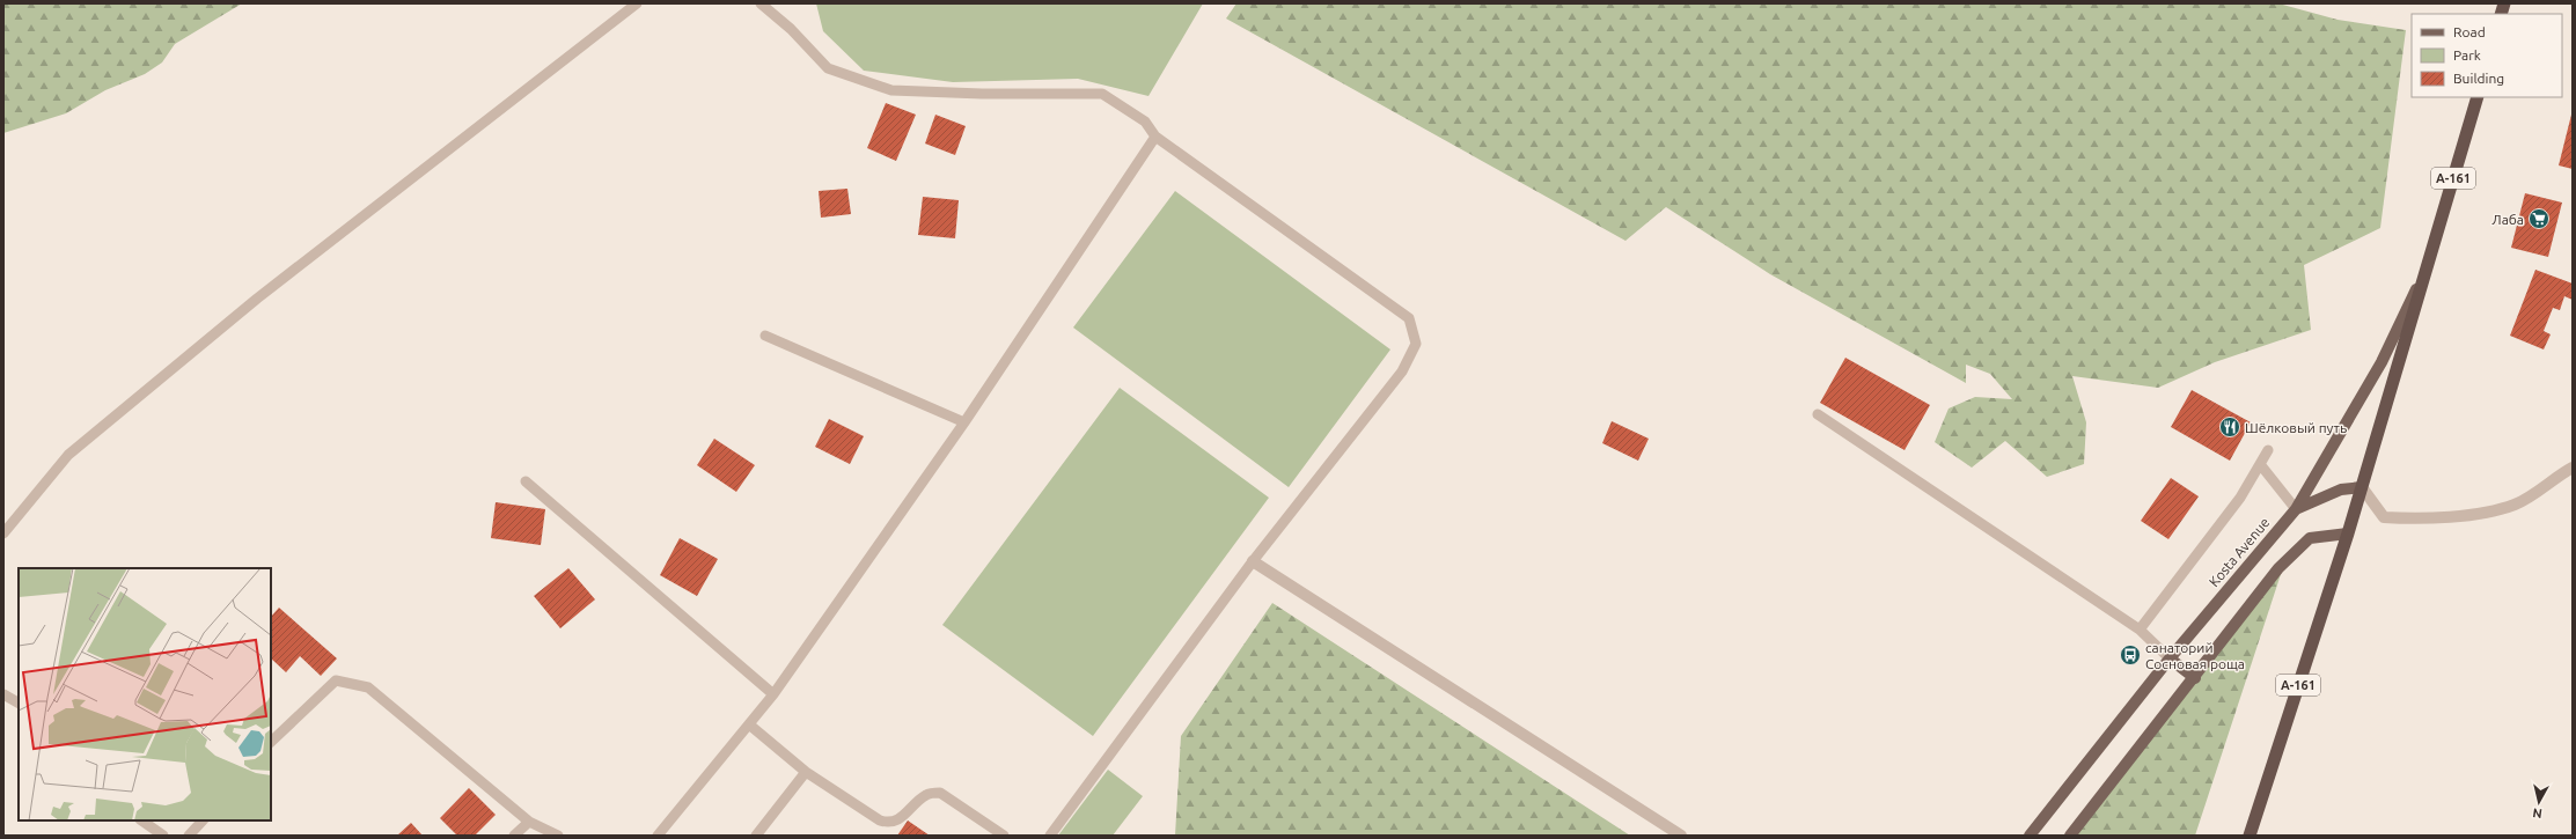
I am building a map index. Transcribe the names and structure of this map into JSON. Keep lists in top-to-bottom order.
{
  "streets": {
    "highway": ["А-161"],
    "main road": ["Kosta Avenue"]
  },
  "crossings": [
    ["А-161", "Kosta Avenue"]
  ],
  "places": {
    "supermarket": ["Лаба"],
    "restaurant": ["Шёлковый путь"],
    "bus stop": ["санаторий Сосновая роща"]
  },
  "legend": ["Road", "Park", "Building"],
  "north": "bottom"
}
